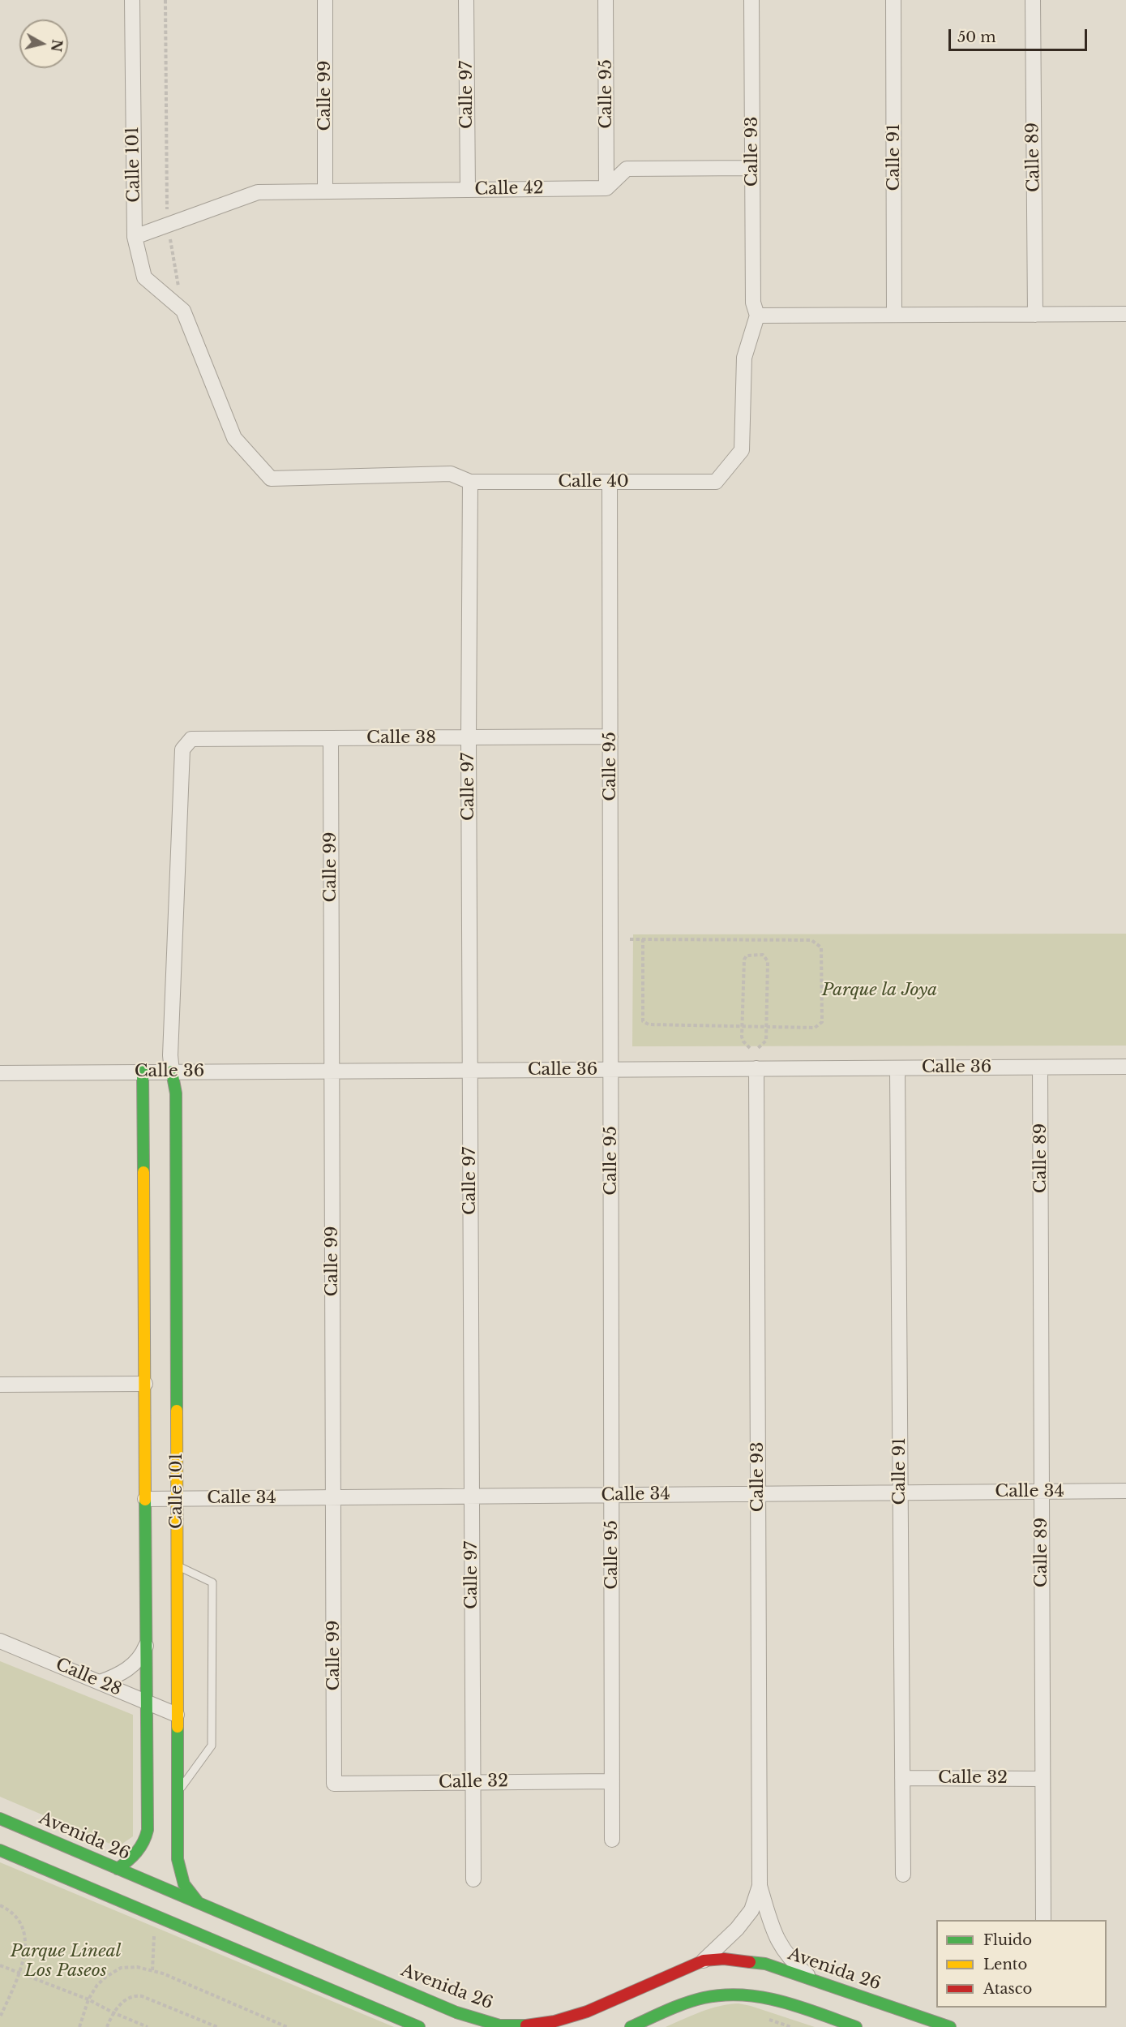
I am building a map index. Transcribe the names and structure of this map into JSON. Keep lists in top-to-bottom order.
{
  "streets": {
    "street": [
      "Calle 95",
      "Calle 97",
      "Calle 99",
      "Calle 93",
      "Calle 91",
      "Calle 89",
      "Calle 101",
      "Calle 42",
      "Calle 40",
      "Calle 38",
      "Calle 36",
      "Calle 34",
      "Calle 28",
      "Calle 32",
      "Avenida 26"
    ]
  },
  "crossings": [
    ["Calle 95", "Calle 42"],
    ["Calle 95", "Calle 40"],
    ["Calle 95", "Calle 38"],
    ["Calle 95", "Calle 36"],
    ["Calle 95", "Calle 34"],
    ["Calle 95", "Calle 32"],
    ["Calle 97", "Calle 42"],
    ["Calle 97", "Calle 40"],
    ["Calle 97", "Calle 38"],
    ["Calle 97", "Calle 36"],
    ["Calle 97", "Calle 34"],
    ["Calle 97", "Calle 32"],
    ["Calle 99", "Calle 42"],
    ["Calle 99", "Calle 38"],
    ["Calle 99", "Calle 36"],
    ["Calle 99", "Calle 34"],
    ["Calle 99", "Calle 32"],
    ["Calle 93", "Calle 40"],
    ["Calle 93", "Calle 36"],
    ["Calle 93", "Calle 34"],
    ["Calle 93", "Avenida 26"],
    ["Calle 91", "Calle 36"],
    ["Calle 91", "Calle 34"],
    ["Calle 91", "Calle 32"],
    ["Calle 89", "Calle 36"],
    ["Calle 89", "Calle 34"],
    ["Calle 89", "Calle 32"],
    ["Calle 101", "Calle 42"],
    ["Calle 101", "Calle 40"],
    ["Calle 101", "Calle 38"],
    ["Calle 101", "Calle 36"],
    ["Calle 101", "Calle 34"],
    ["Calle 101", "Calle 28"],
    ["Calle 101", "Avenida 26"],
    ["Calle 38", "Calle 36"]
  ],
  "parks": ["Parque la Joya", "Parque Lineal Los Paseos"],
  "legend": ["Fluido", "Lento", "Atasco"],
  "scale_bar": "50 m",
  "north": "right"
}
